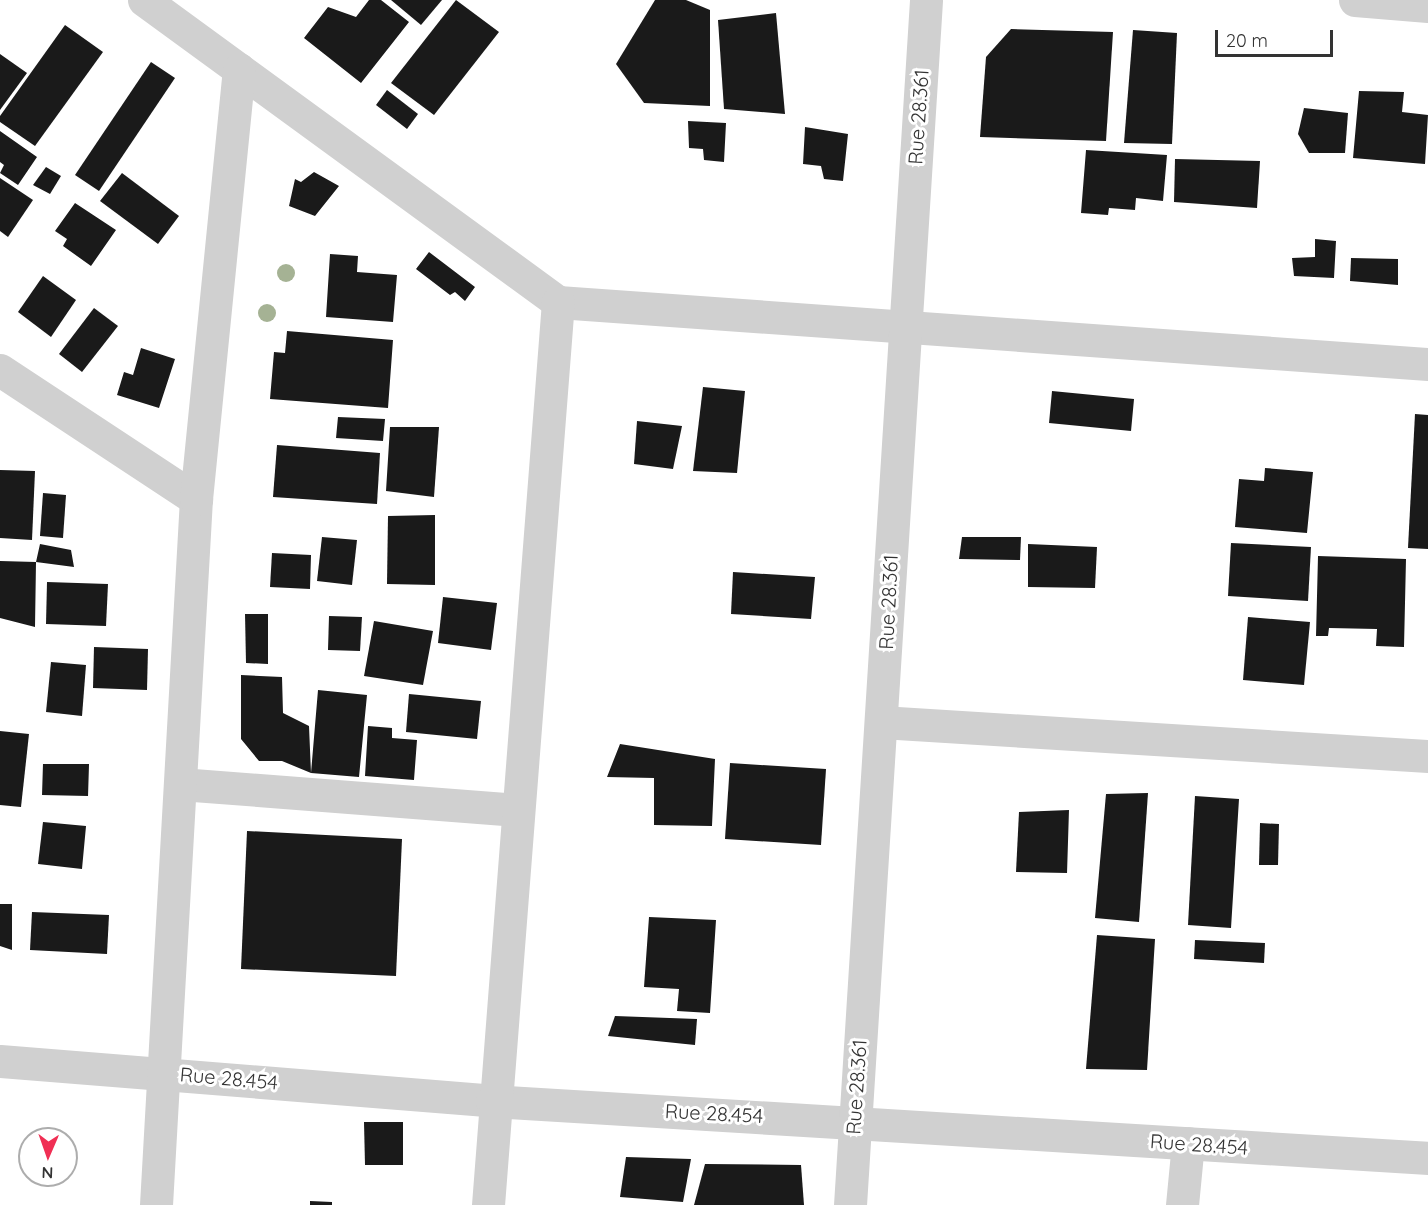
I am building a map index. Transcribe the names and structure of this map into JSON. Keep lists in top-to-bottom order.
{
  "streets": {
    "street": ["Rue 28.361", "Rue 28.454"]
  },
  "crossings": [
    ["Rue 28.361", "Rue 28.454"]
  ],
  "scale_bar": "20 m",
  "north": "bottom"
}
